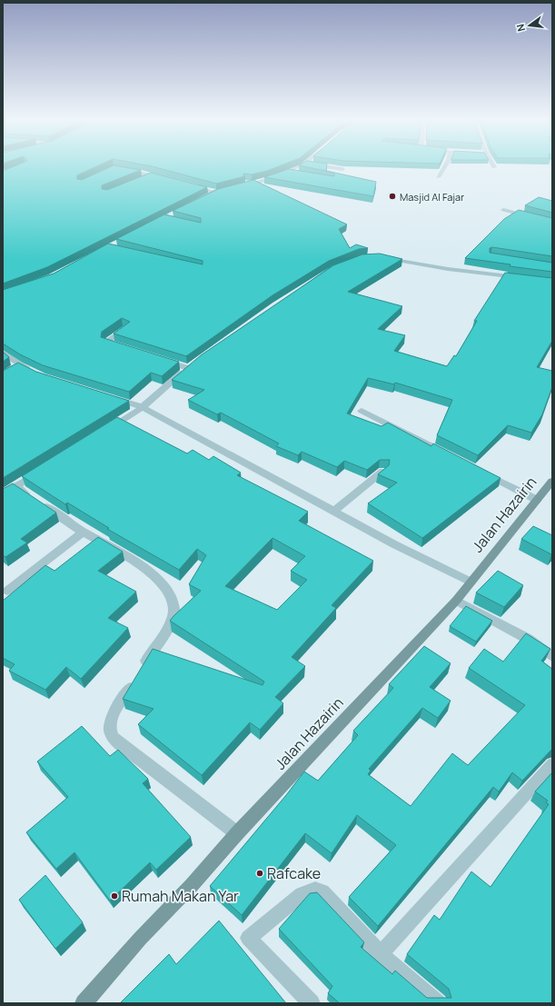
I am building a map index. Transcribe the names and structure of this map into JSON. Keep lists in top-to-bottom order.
{
  "streets": {
    "main road": ["Jalan Hazairin"]
  },
  "places": ["Masjid Al Fajar", "Rafcake", "Rumah Makan Yar"],
  "north": "left"
}
